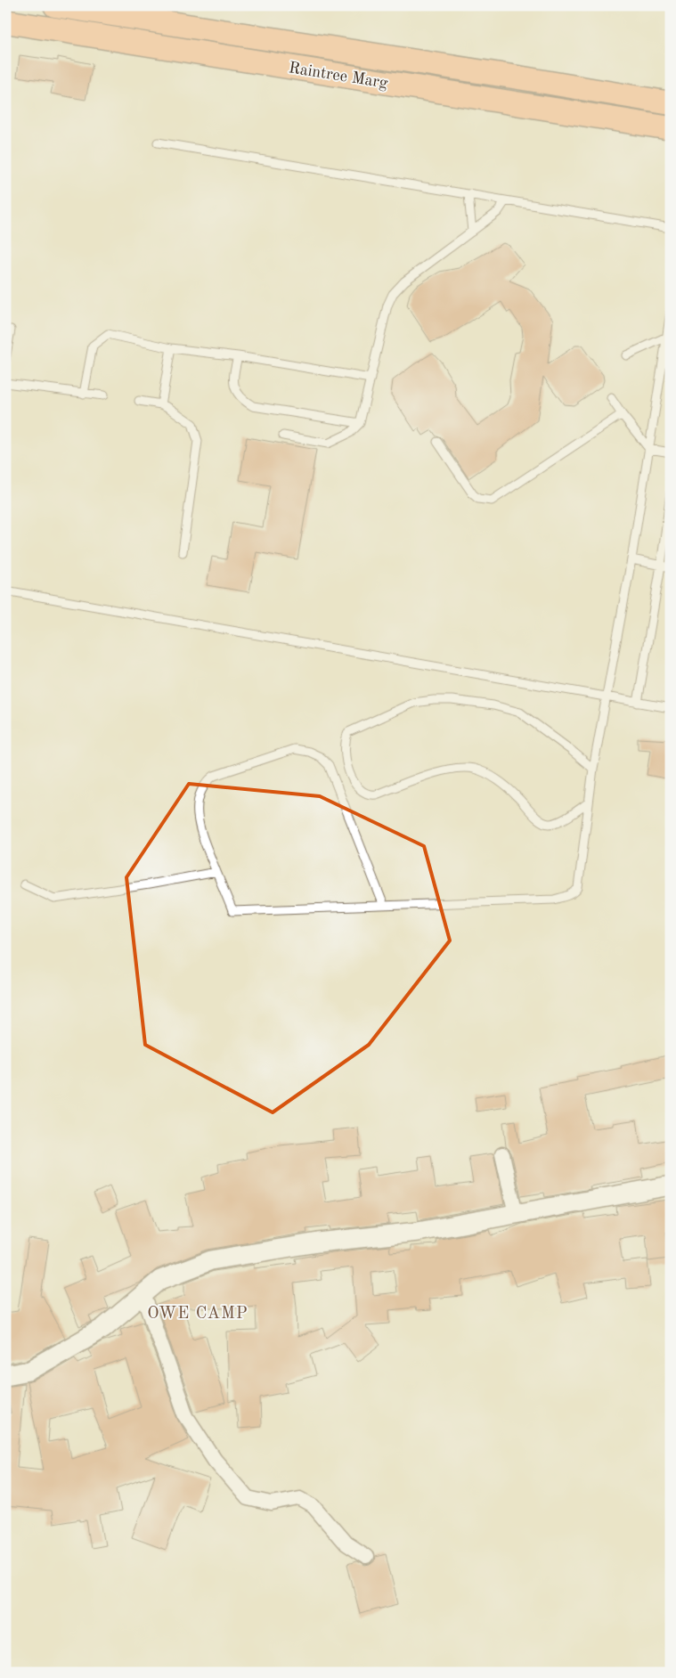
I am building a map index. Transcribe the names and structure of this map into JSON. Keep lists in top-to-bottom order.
{
  "streets": {
    "main road": ["Raintree Marg"]
  },
  "districts": ["OWE CAMP"]
}
